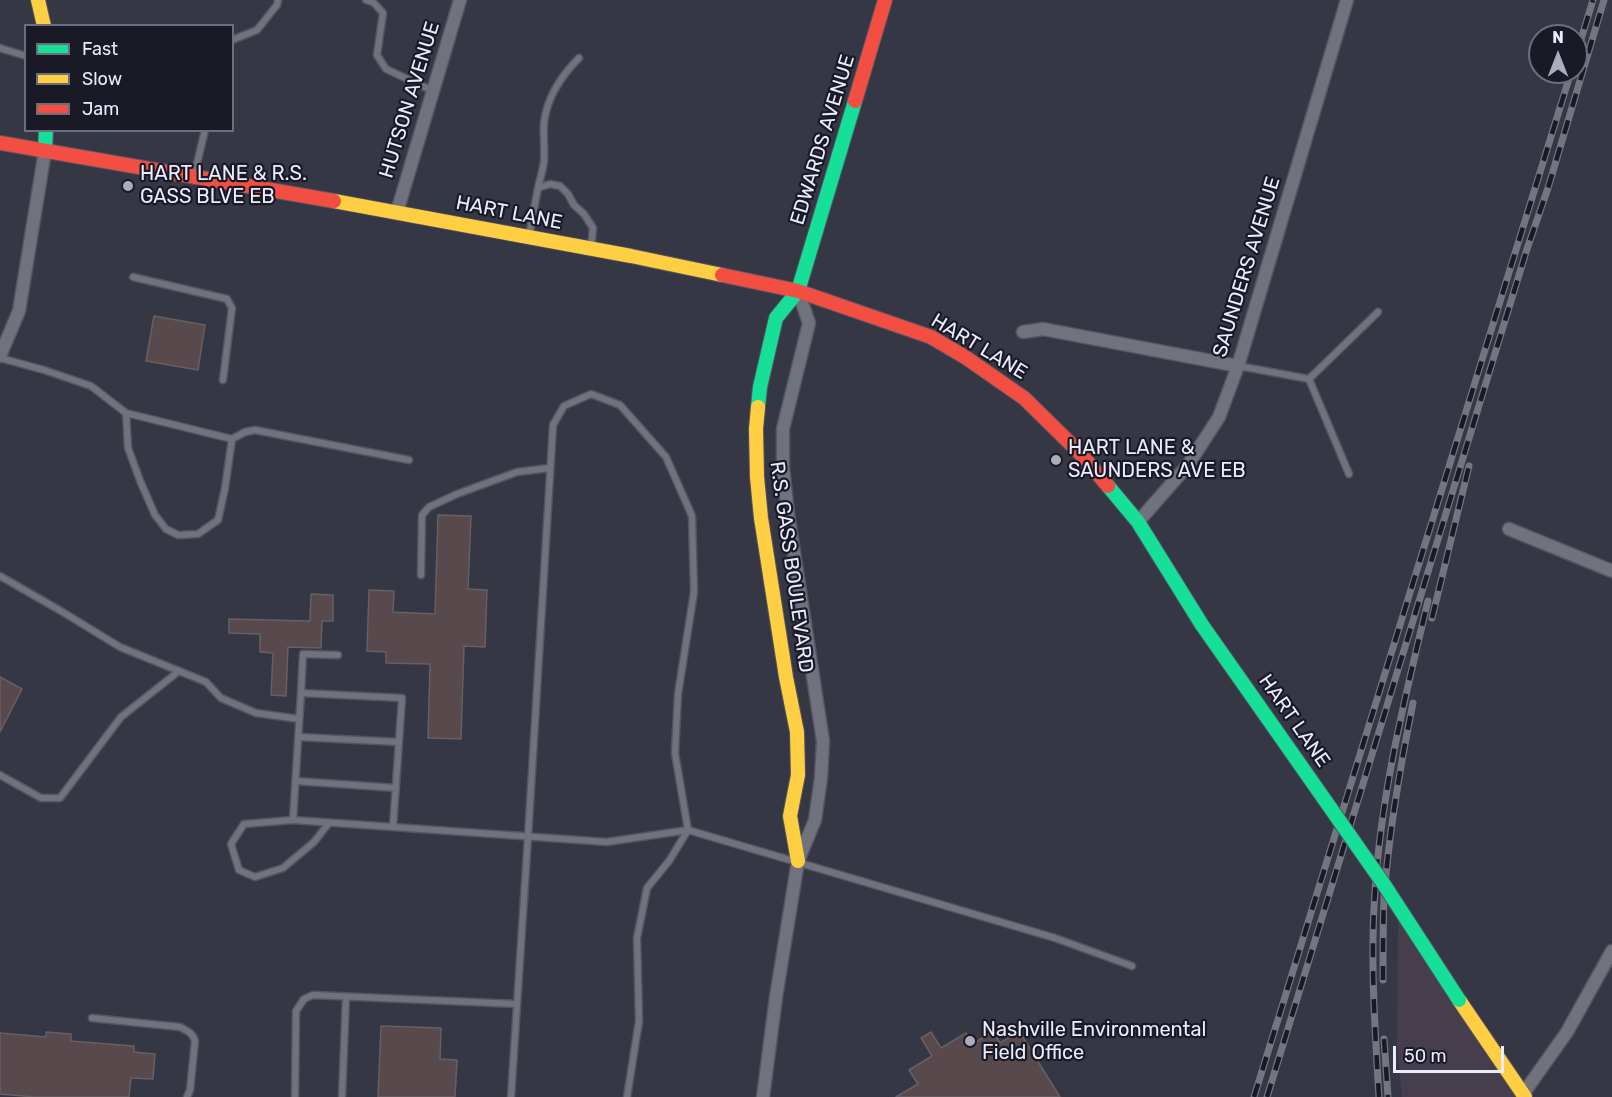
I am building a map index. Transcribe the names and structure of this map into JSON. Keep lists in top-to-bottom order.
{
  "streets": {
    "main road": ["EDWARDS AVENUE", "HART LANE", "R.S. GASS BOULEVARD"],
    "street": ["HUTSON AVENUE", "SAUNDERS AVENUE"]
  },
  "crossings": [
    ["HUTSON AVENUE", "HART LANE"],
    ["EDWARDS AVENUE", "HART LANE"],
    ["EDWARDS AVENUE", "R.S. GASS BOULEVARD"],
    ["HART LANE", "SAUNDERS AVENUE"],
    ["HART LANE", "R.S. GASS BOULEVARD"]
  ],
  "places": ["HART LANE & R.S. GASS BLVE EB", "HART LANE & SAUNDERS AVE EB", "Nashville Environmental Field Office"],
  "legend": ["Fast", "Slow", "Jam"],
  "scale_bar": "50 m",
  "north": "top"
}
